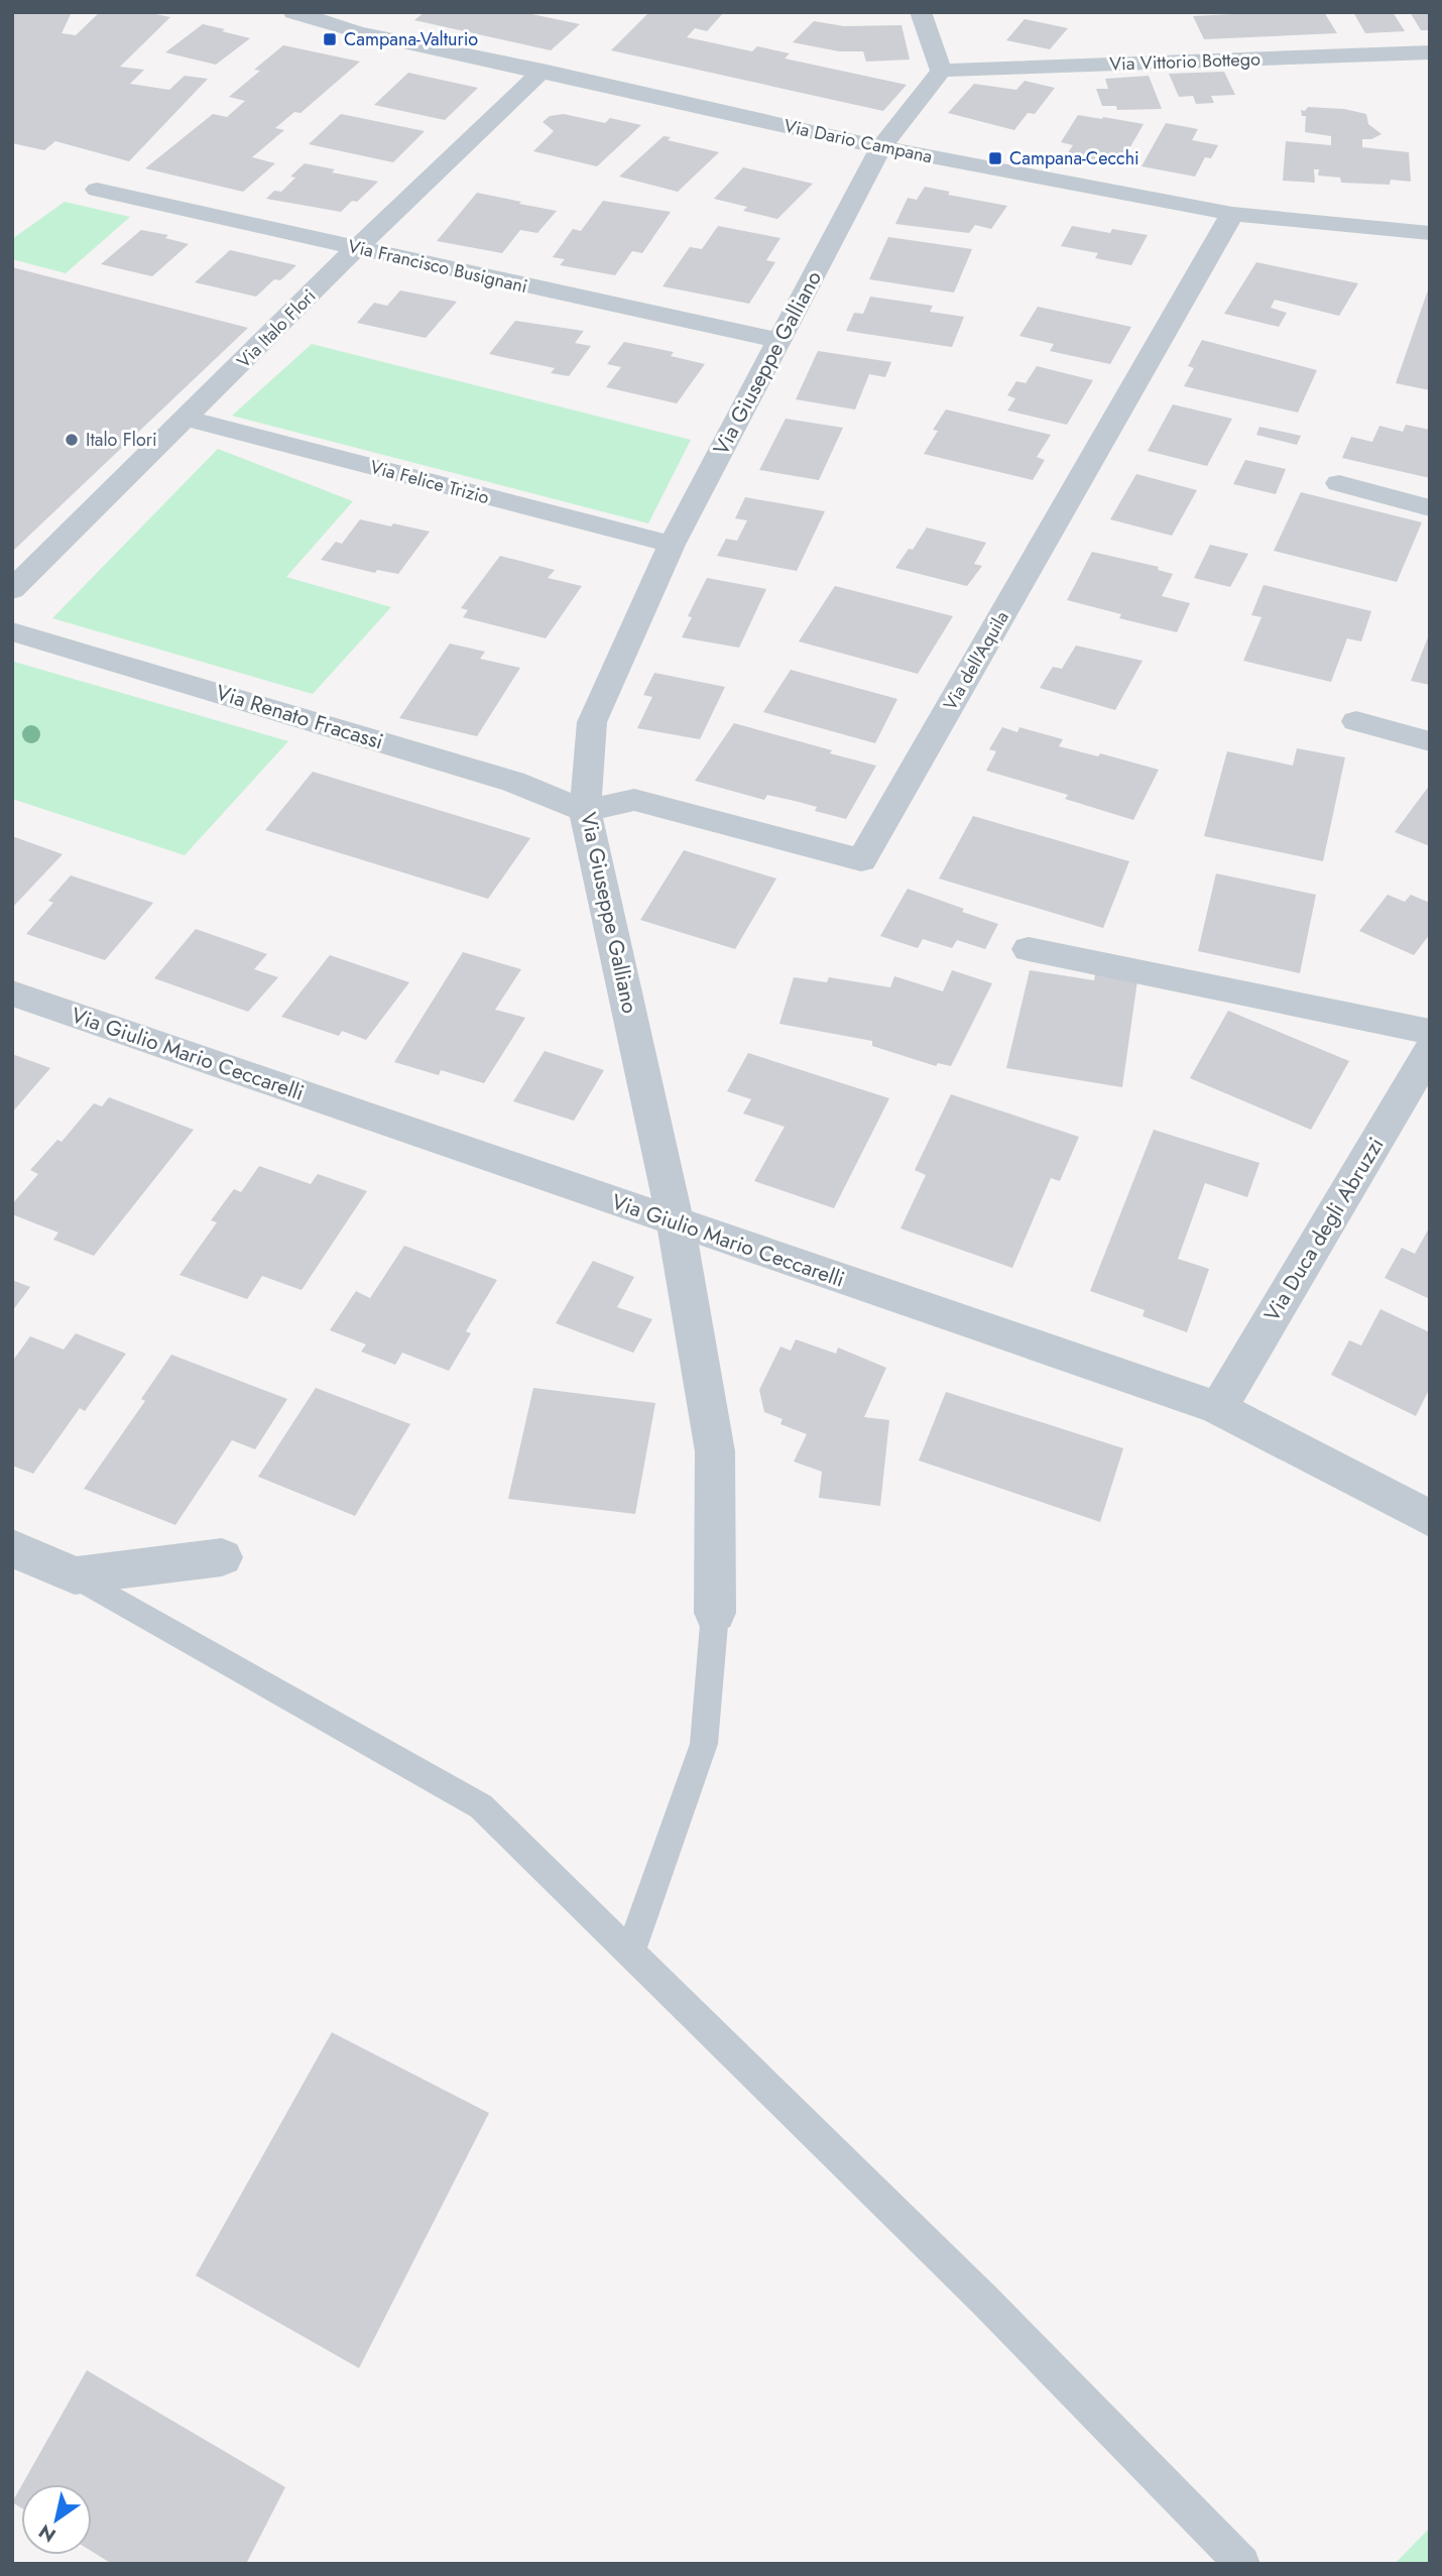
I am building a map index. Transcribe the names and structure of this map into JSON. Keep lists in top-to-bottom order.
{
  "streets": {
    "street": [
      "Via Vittorio Bottego",
      "Via Dario Campana",
      "Via Francisco Busignani",
      "Via Italo Flori",
      "Via Giuseppe Galliano",
      "Via Felice Trizio",
      "Via dell'Aquila",
      "Via Renato Fracassi",
      "Via Giulio Mario Ceccarelli",
      "Via Duca degli Abruzzi"
    ]
  },
  "crossings": [
    ["Via Vittorio Bottego", "Via Giuseppe Galliano"],
    ["Via Dario Campana", "Via Italo Flori"],
    ["Via Dario Campana", "Via Giuseppe Galliano"],
    ["Via Dario Campana", "Via dell'Aquila"],
    ["Via Francisco Busignani", "Via Italo Flori"],
    ["Via Francisco Busignani", "Via Giuseppe Galliano"],
    ["Via Italo Flori", "Via Felice Trizio"],
    ["Via Giuseppe Galliano", "Via Felice Trizio"],
    ["Via Giuseppe Galliano", "Via dell'Aquila"],
    ["Via Giuseppe Galliano", "Via Renato Fracassi"],
    ["Via Giuseppe Galliano", "Via Giulio Mario Ceccarelli"],
    ["Via dell'Aquila", "Via Renato Fracassi"],
    ["Via Giulio Mario Ceccarelli", "Via Duca degli Abruzzi"]
  ],
  "places": {
    "transit": ["Campana-Valturio", "Campana-Cecchi"],
    "other": ["Italo Flori"]
  },
  "north": "bottom left"
}
